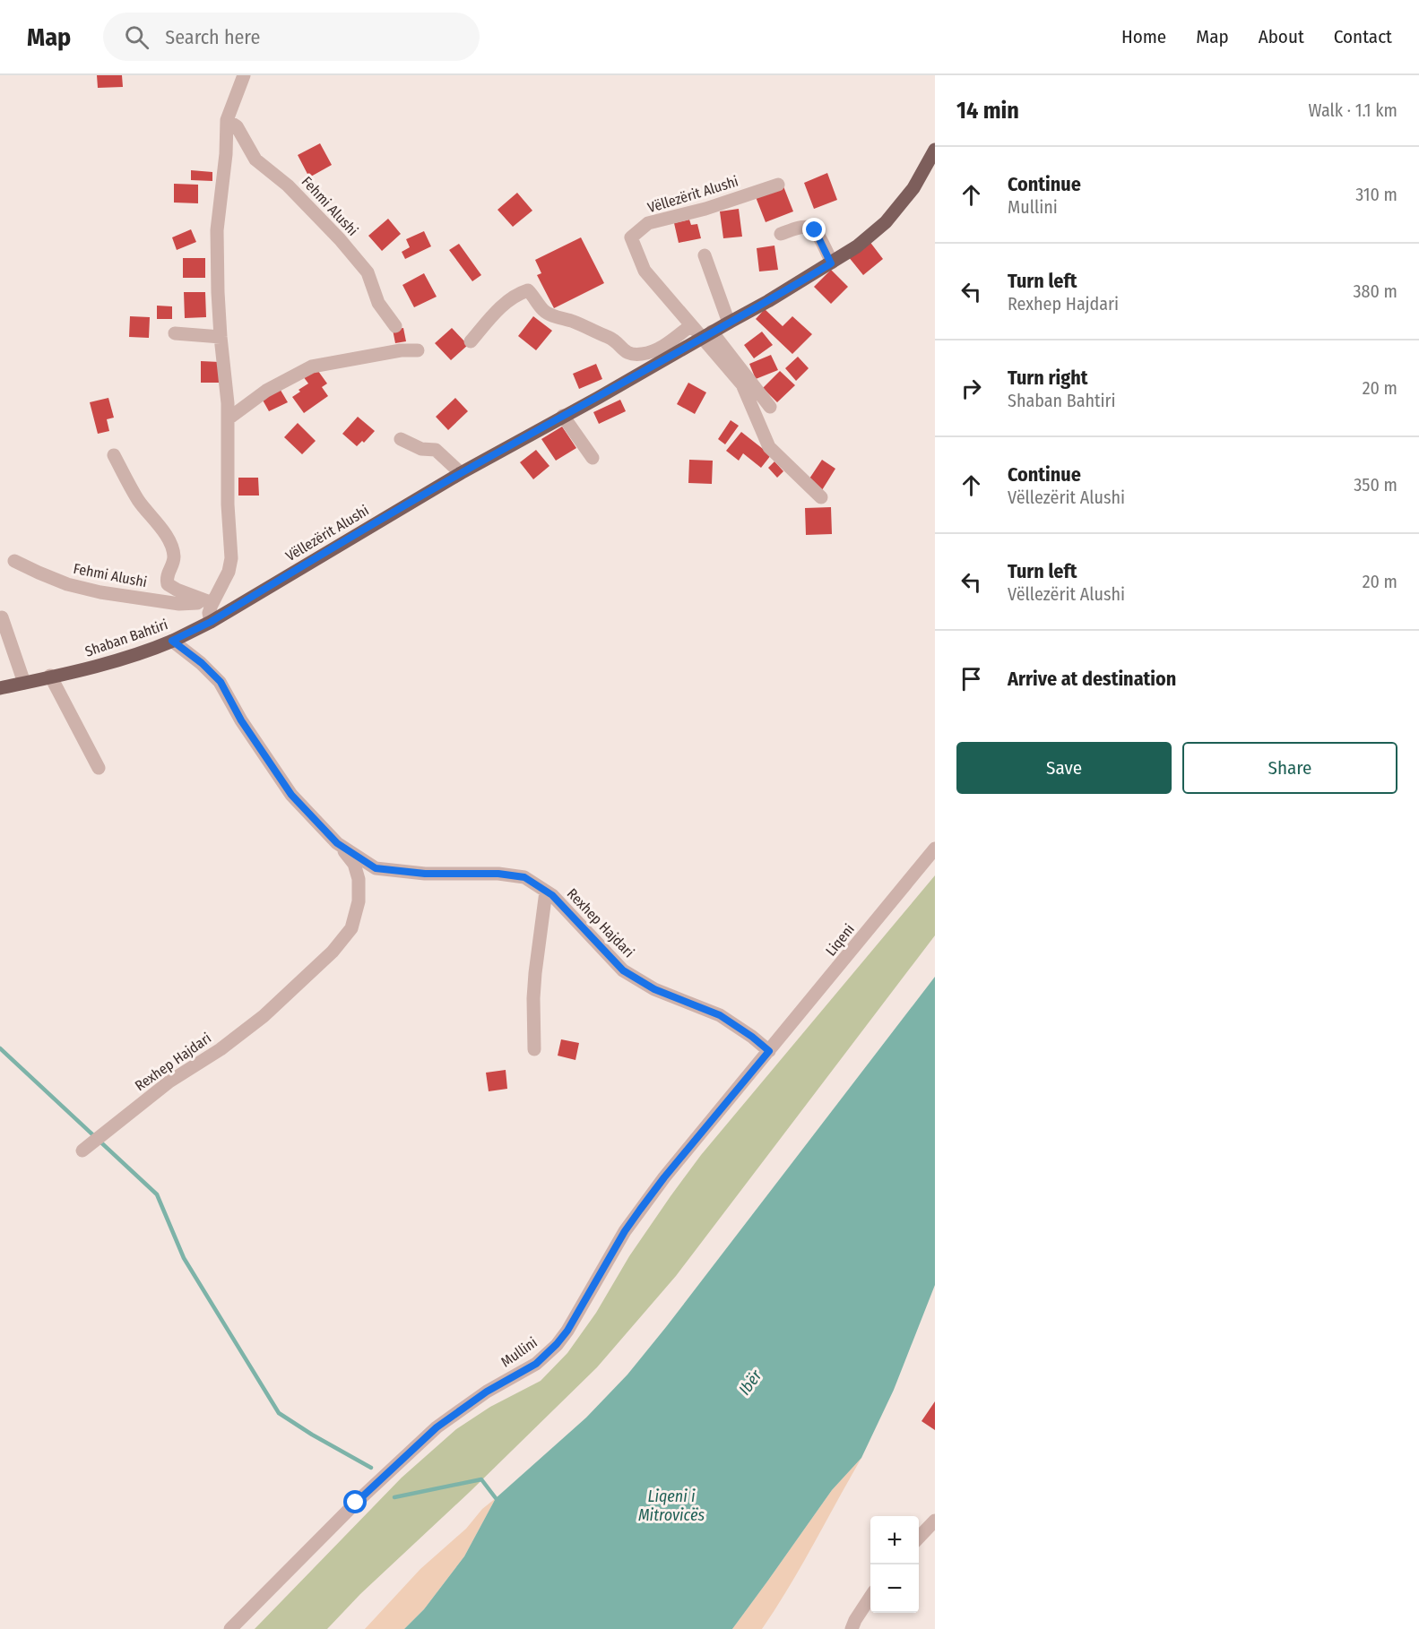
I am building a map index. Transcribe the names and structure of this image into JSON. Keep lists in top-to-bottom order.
{
  "streets": {
    "main road": ["Vëllezërit Alushi", "Shaban Bahtiri"],
    "street": [
      "Fehmi Alushi",
      "Rexhep Hajdari",
      "Liqeni",
      "Mullini"
    ]
  },
  "crossings": [
    ["Vëllezërit Alushi", "Shaban Bahtiri"],
    ["Shaban Bahtiri", "Rexhep Hajdari"],
    ["Rexhep Hajdari", "Liqeni"],
    ["Rexhep Hajdari", "Mullini"],
    ["Liqeni", "Mullini"]
  ],
  "water": ["Ibër", "Liqeni i Mitrovicës"],
  "page": {
    "header": "Map",
    "search": "Search here",
    "nav": [
      "Home",
      "Map",
      "About",
      "Contact"
    ],
    "heading": ["14 min", "Walk · 1.1 km"],
    "list": [
      ["Continue", "Mullini", "310 m"],
      ["Turn left", "Rexhep Hajdari", "380 m"],
      ["Turn right", "Shaban Bahtiri", "20 m"],
      ["Continue", "Vëllezërit Alushi", "350 m"],
      ["Turn left", "Vëllezërit Alushi", "20 m"],
      "Arrive at destination"
    ],
    "buttons": ["Save", "Share"],
    "map_buttons": ["+", "−"]
  }
}
